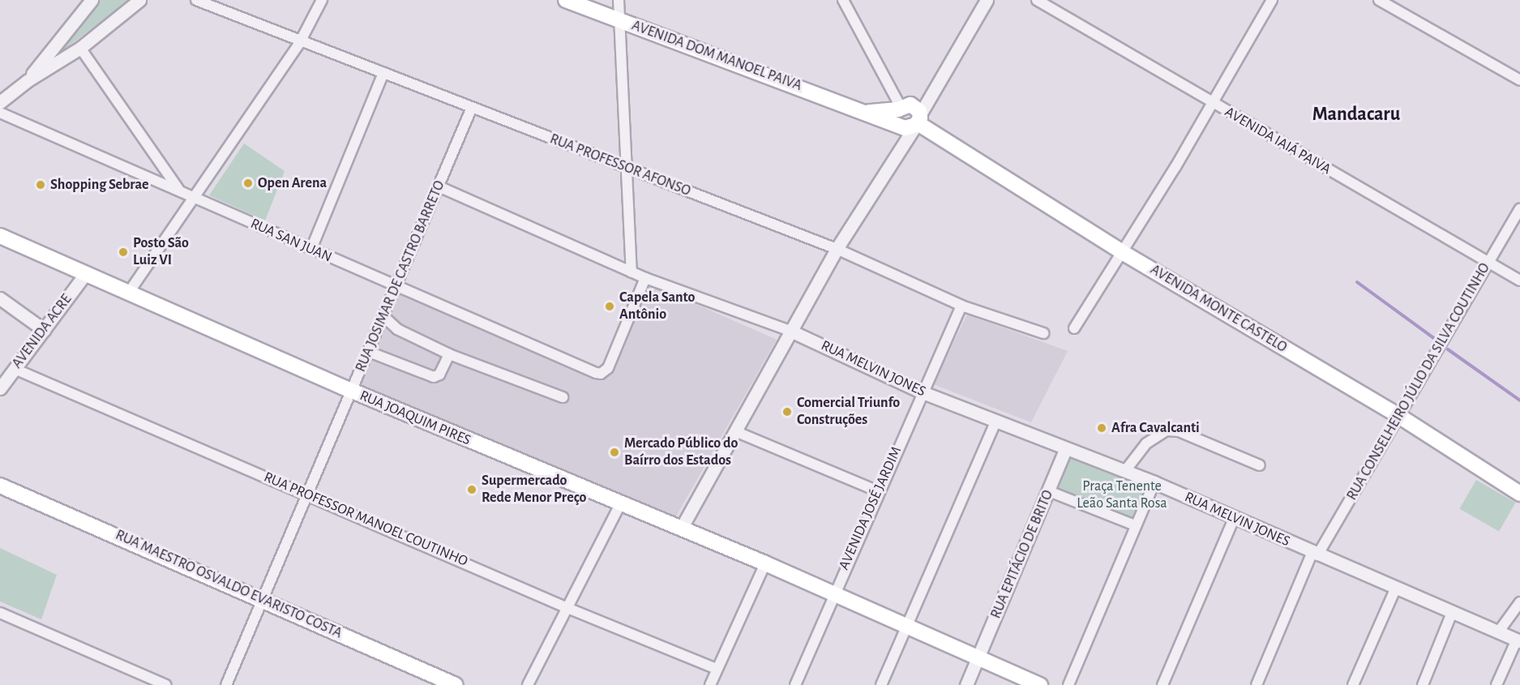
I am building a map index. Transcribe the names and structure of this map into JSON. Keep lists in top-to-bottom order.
{
  "streets": {
    "main road": [
      "AVENIDA DOM MANOEL PAIVA",
      "AVENIDA MONTE CASTELO",
      "RUA JOAQUIM PIRES",
      "RUA MAESTRO OSVALDO EVARISTO COSTA"
    ],
    "street": [
      "AVENIDA IAIÁ PAIVA",
      "RUA PROFESSOR AFONSO",
      "RUA SAN JUAN",
      "RUA JOSIMAR DE CASTRO BARRETO",
      "AVENIDA ACRE",
      "RUA MELVIN JONES",
      "RUA CONSELHEIRO JÚLIO DA SILVA COUTINHO",
      "AVENIDA JOSÉ JARDIM",
      "RUA PROFESSOR MANOEL COUTINHO",
      "RUA EPITÁCIO DE BRITO"
    ]
  },
  "crossings": [
    ["AVENIDA DOM MANOEL PAIVA", "AVENIDA MONTE CASTELO"],
    ["AVENIDA IAIÁ PAIVA", "RUA CONSELHEIRO JÚLIO DA SILVA COUTINHO"],
    ["RUA PROFESSOR AFONSO", "RUA JOSIMAR DE CASTRO BARRETO"],
    ["RUA PROFESSOR AFONSO", "AVENIDA JOSÉ JARDIM"],
    ["RUA SAN JUAN", "RUA JOSIMAR DE CASTRO BARRETO"],
    ["RUA JOSIMAR DE CASTRO BARRETO", "RUA JOAQUIM PIRES"],
    ["RUA JOSIMAR DE CASTRO BARRETO", "RUA PROFESSOR MANOEL COUTINHO"],
    ["RUA JOSIMAR DE CASTRO BARRETO", "RUA MAESTRO OSVALDO EVARISTO COSTA"],
    ["AVENIDA MONTE CASTELO", "RUA CONSELHEIRO JÚLIO DA SILVA COUTINHO"],
    ["AVENIDA ACRE", "RUA JOAQUIM PIRES"],
    ["AVENIDA ACRE", "RUA PROFESSOR MANOEL COUTINHO"],
    ["RUA MELVIN JONES", "RUA CONSELHEIRO JÚLIO DA SILVA COUTINHO"],
    ["RUA MELVIN JONES", "AVENIDA JOSÉ JARDIM"],
    ["RUA MELVIN JONES", "RUA EPITÁCIO DE BRITO"],
    ["RUA JOAQUIM PIRES", "AVENIDA JOSÉ JARDIM"],
    ["RUA JOAQUIM PIRES", "RUA EPITÁCIO DE BRITO"]
  ],
  "districts": ["Mandacaru"],
  "parks": ["Praça Tenente Leão Santa Rosa"],
  "places": [
    "Open Arena",
    "Shopping Sebrae",
    "Posto São Luiz VI",
    "Capela Santo Antônio",
    "Comercial Triunfo Construções",
    "Afra Cavalcanti",
    "Mercado Público do Baírro dos Estados",
    "Supermercado Rede Menor Preço"
  ]
}
